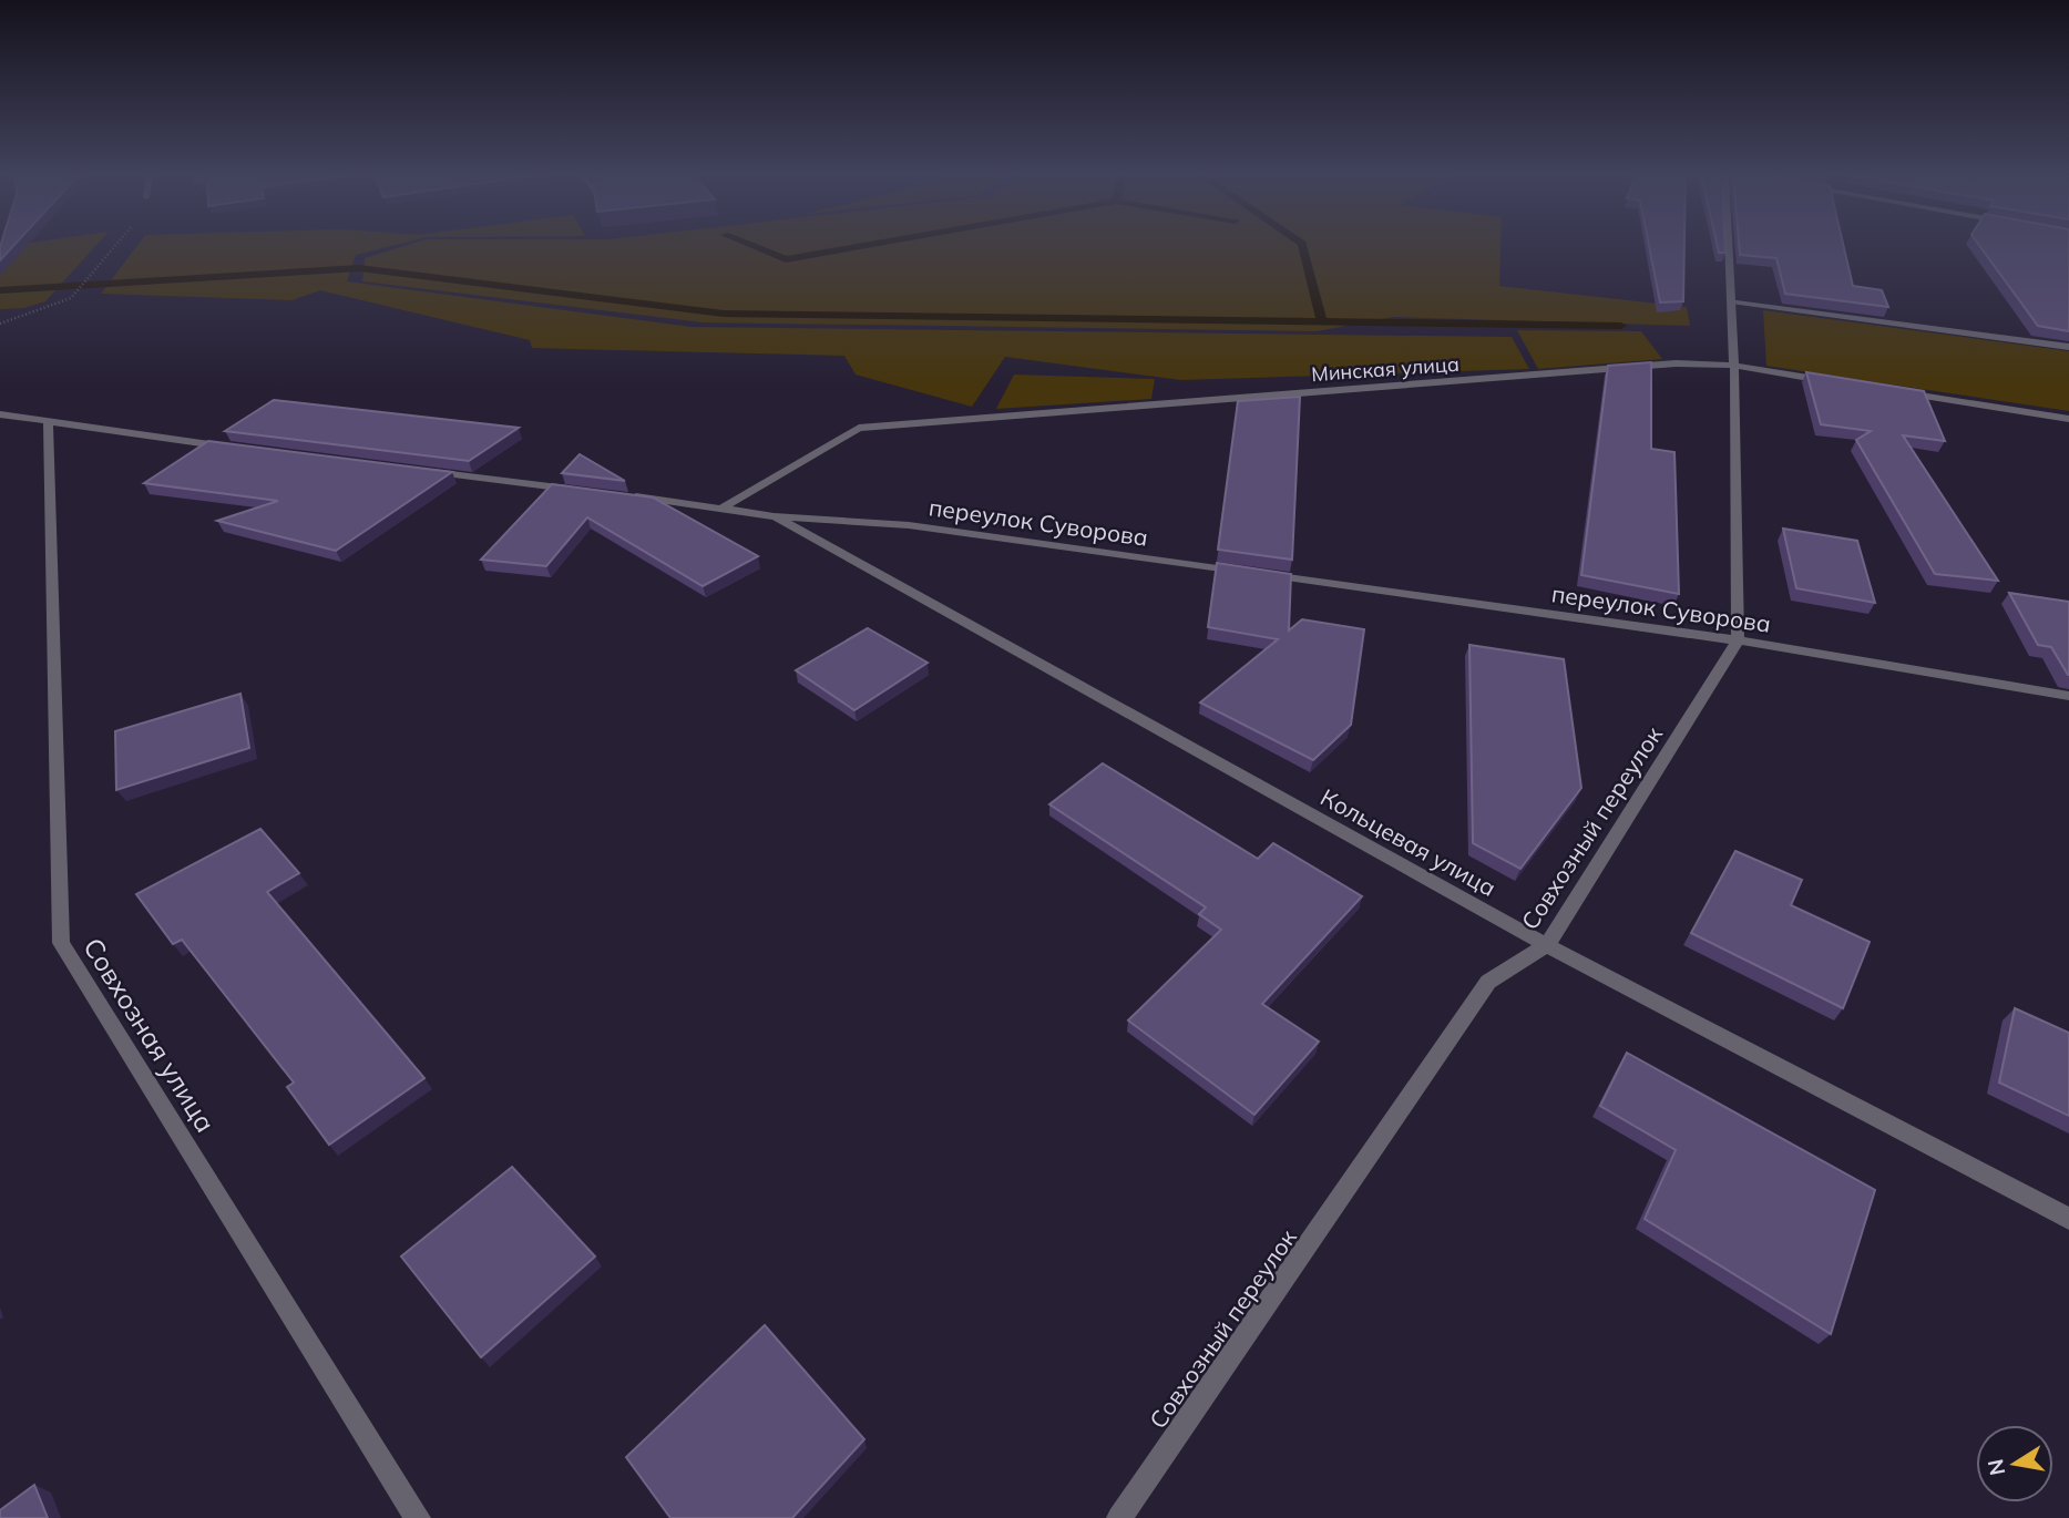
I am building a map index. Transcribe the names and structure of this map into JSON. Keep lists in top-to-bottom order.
{
  "streets": {
    "street": [
      "Минская улица",
      "переулок Суворова",
      "Совхозный переулок",
      "Кольцевая улица",
      "Совхозная улица"
    ]
  },
  "crossings": [
    ["Минская улица", "переулок Суворова"],
    ["переулок Суворова", "Совхозный переулок"],
    ["переулок Суворова", "Кольцевая улица"],
    ["Совхозный переулок", "Кольцевая улица"]
  ],
  "north": "left"
}
